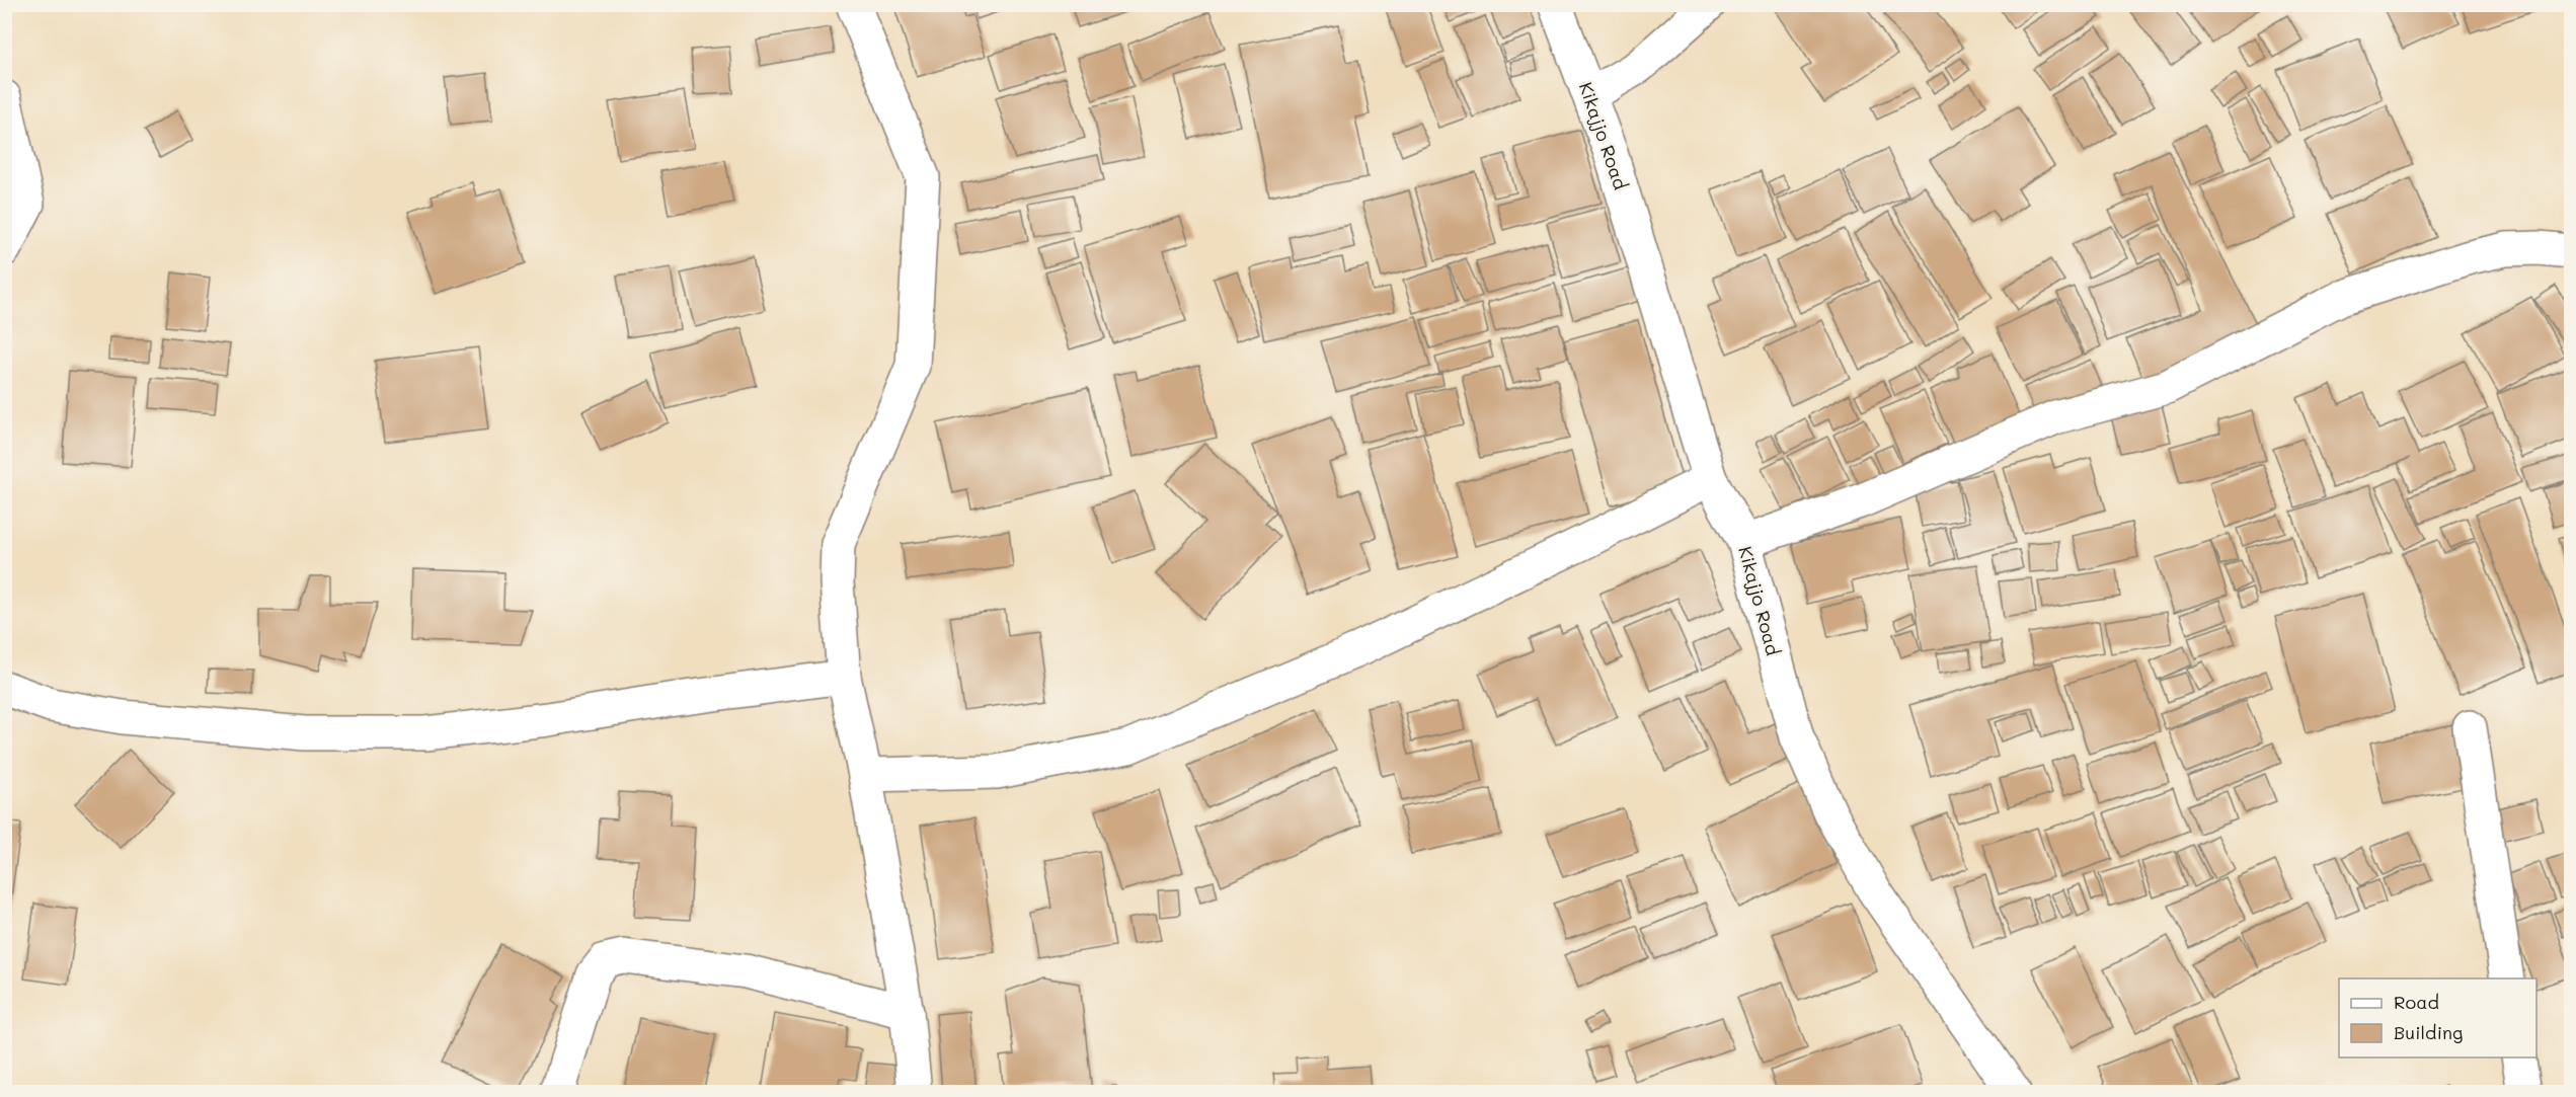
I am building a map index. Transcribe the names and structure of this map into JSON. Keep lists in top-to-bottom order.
{
  "streets": {
    "street": ["Kikajjo Road"]
  },
  "legend": ["Road", "Building"]
}
